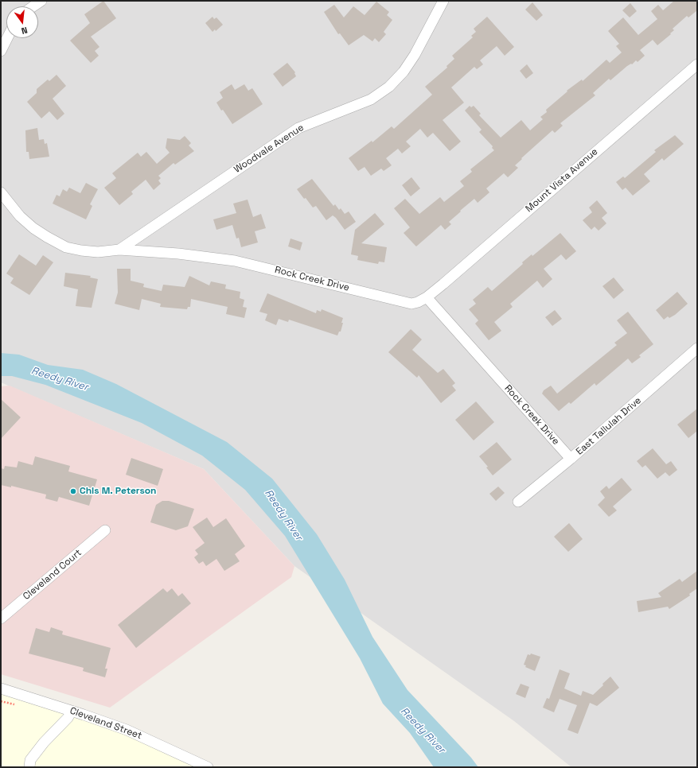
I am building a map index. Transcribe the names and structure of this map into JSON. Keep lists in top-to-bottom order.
{
  "streets": {
    "street": [
      "Woodvale Avenue",
      "Mount Vista Avenue",
      "Rock Creek Drive",
      "East Tallulah Drive",
      "Cleveland Court",
      "Cleveland Street"
    ]
  },
  "crossings": [
    ["Woodvale Avenue", "Rock Creek Drive"],
    ["Mount Vista Avenue", "Rock Creek Drive"],
    ["Rock Creek Drive", "East Tallulah Drive"]
  ],
  "water": ["Reedy River"],
  "places": ["Chis M. Peterson"],
  "north": "bottom"
}
